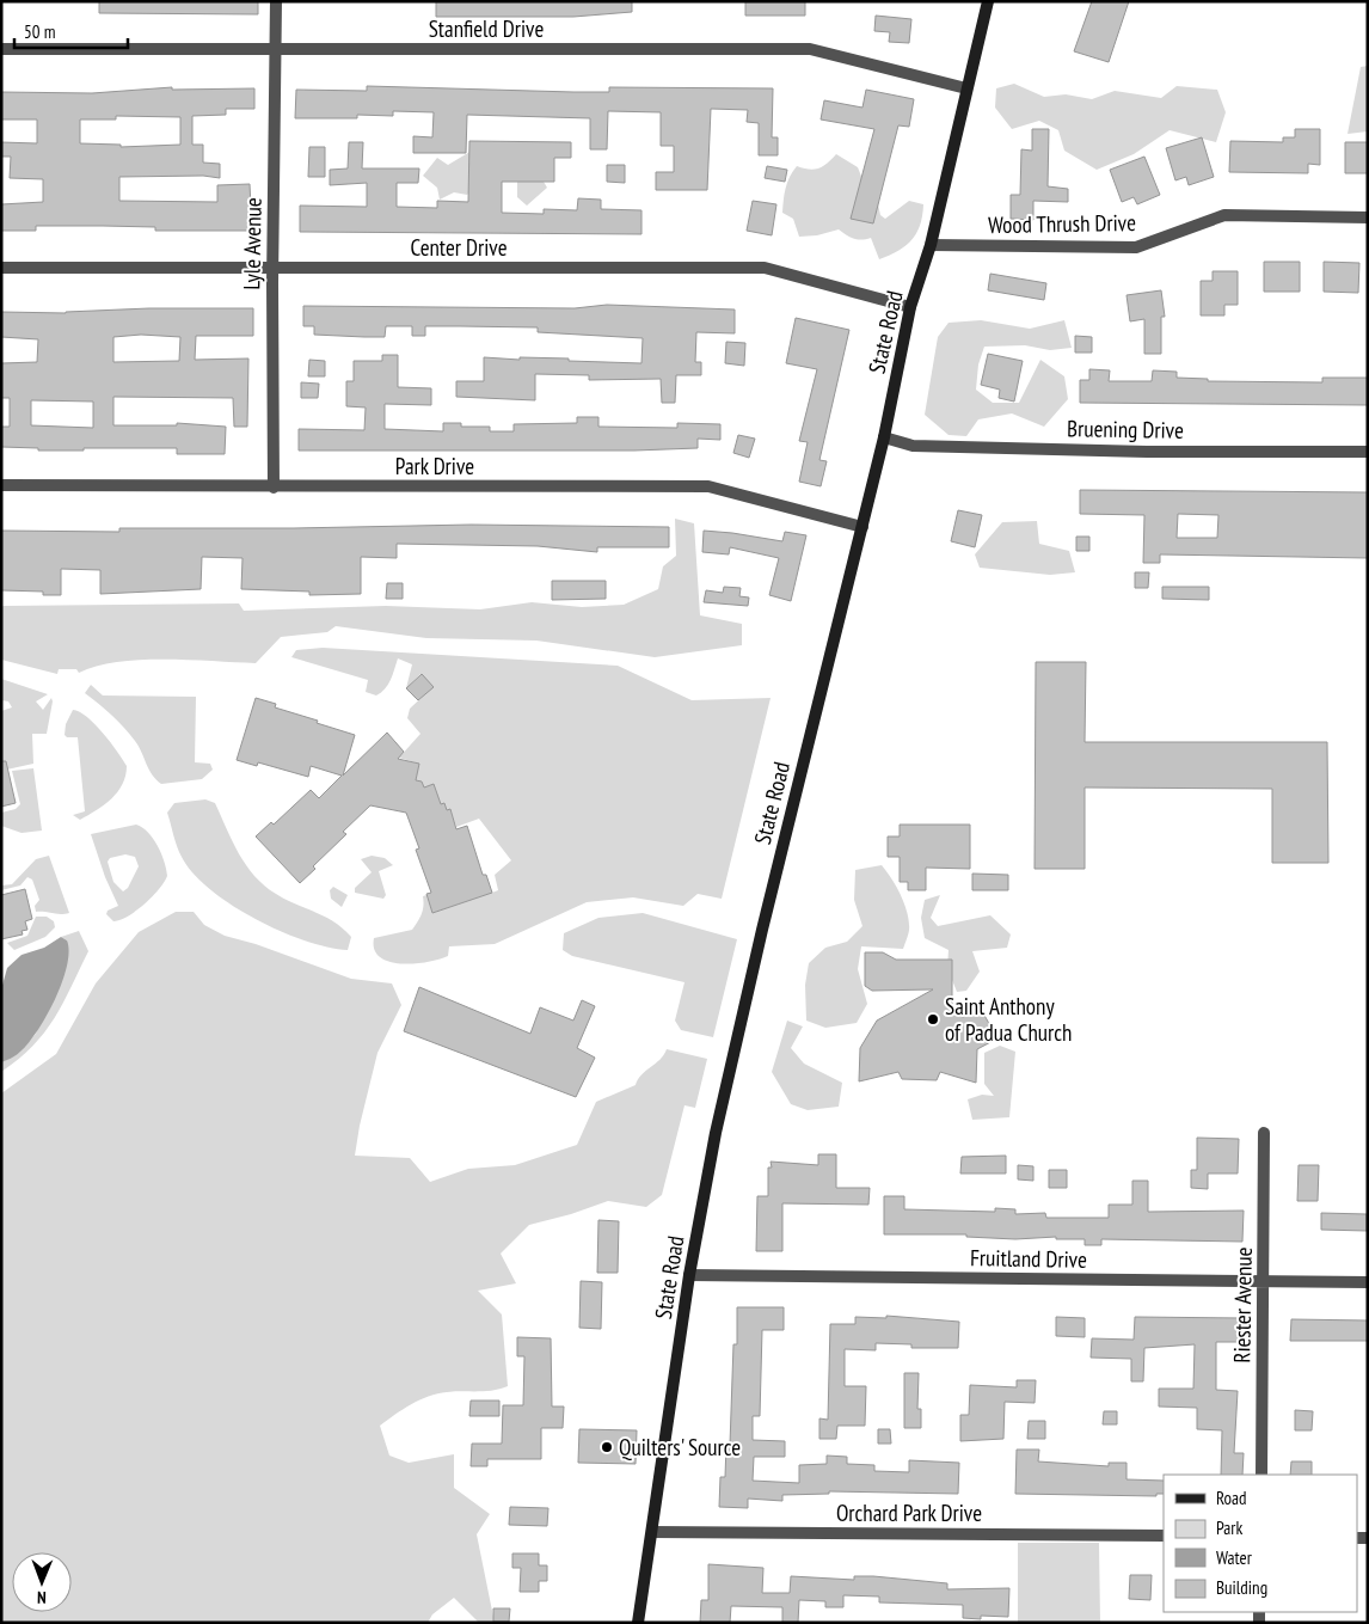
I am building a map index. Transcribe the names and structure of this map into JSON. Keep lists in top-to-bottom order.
{
  "streets": {
    "main road": ["State Road"],
    "street": [
      "Stanfield Drive",
      "Wood Thrush Drive",
      "Lyle Avenue",
      "Center Drive",
      "Bruening Drive",
      "Park Drive",
      "Fruitland Drive",
      "Riester Avenue",
      "Orchard Park Drive"
    ]
  },
  "crossings": [
    ["Stanfield Drive", "Lyle Avenue"],
    ["Stanfield Drive", "State Road"],
    ["Wood Thrush Drive", "State Road"],
    ["Lyle Avenue", "Center Drive"],
    ["Lyle Avenue", "Park Drive"],
    ["Center Drive", "State Road"],
    ["State Road", "Bruening Drive"],
    ["State Road", "Park Drive"],
    ["State Road", "Fruitland Drive"],
    ["State Road", "Orchard Park Drive"],
    ["Fruitland Drive", "Riester Avenue"]
  ],
  "places": ["Saint Anthony of Padua Church", "Quilters' Source"],
  "legend": [
    "Road",
    "Park",
    "Water",
    "Building"
  ],
  "scale_bar": "50 m",
  "north": "bottom"
}
